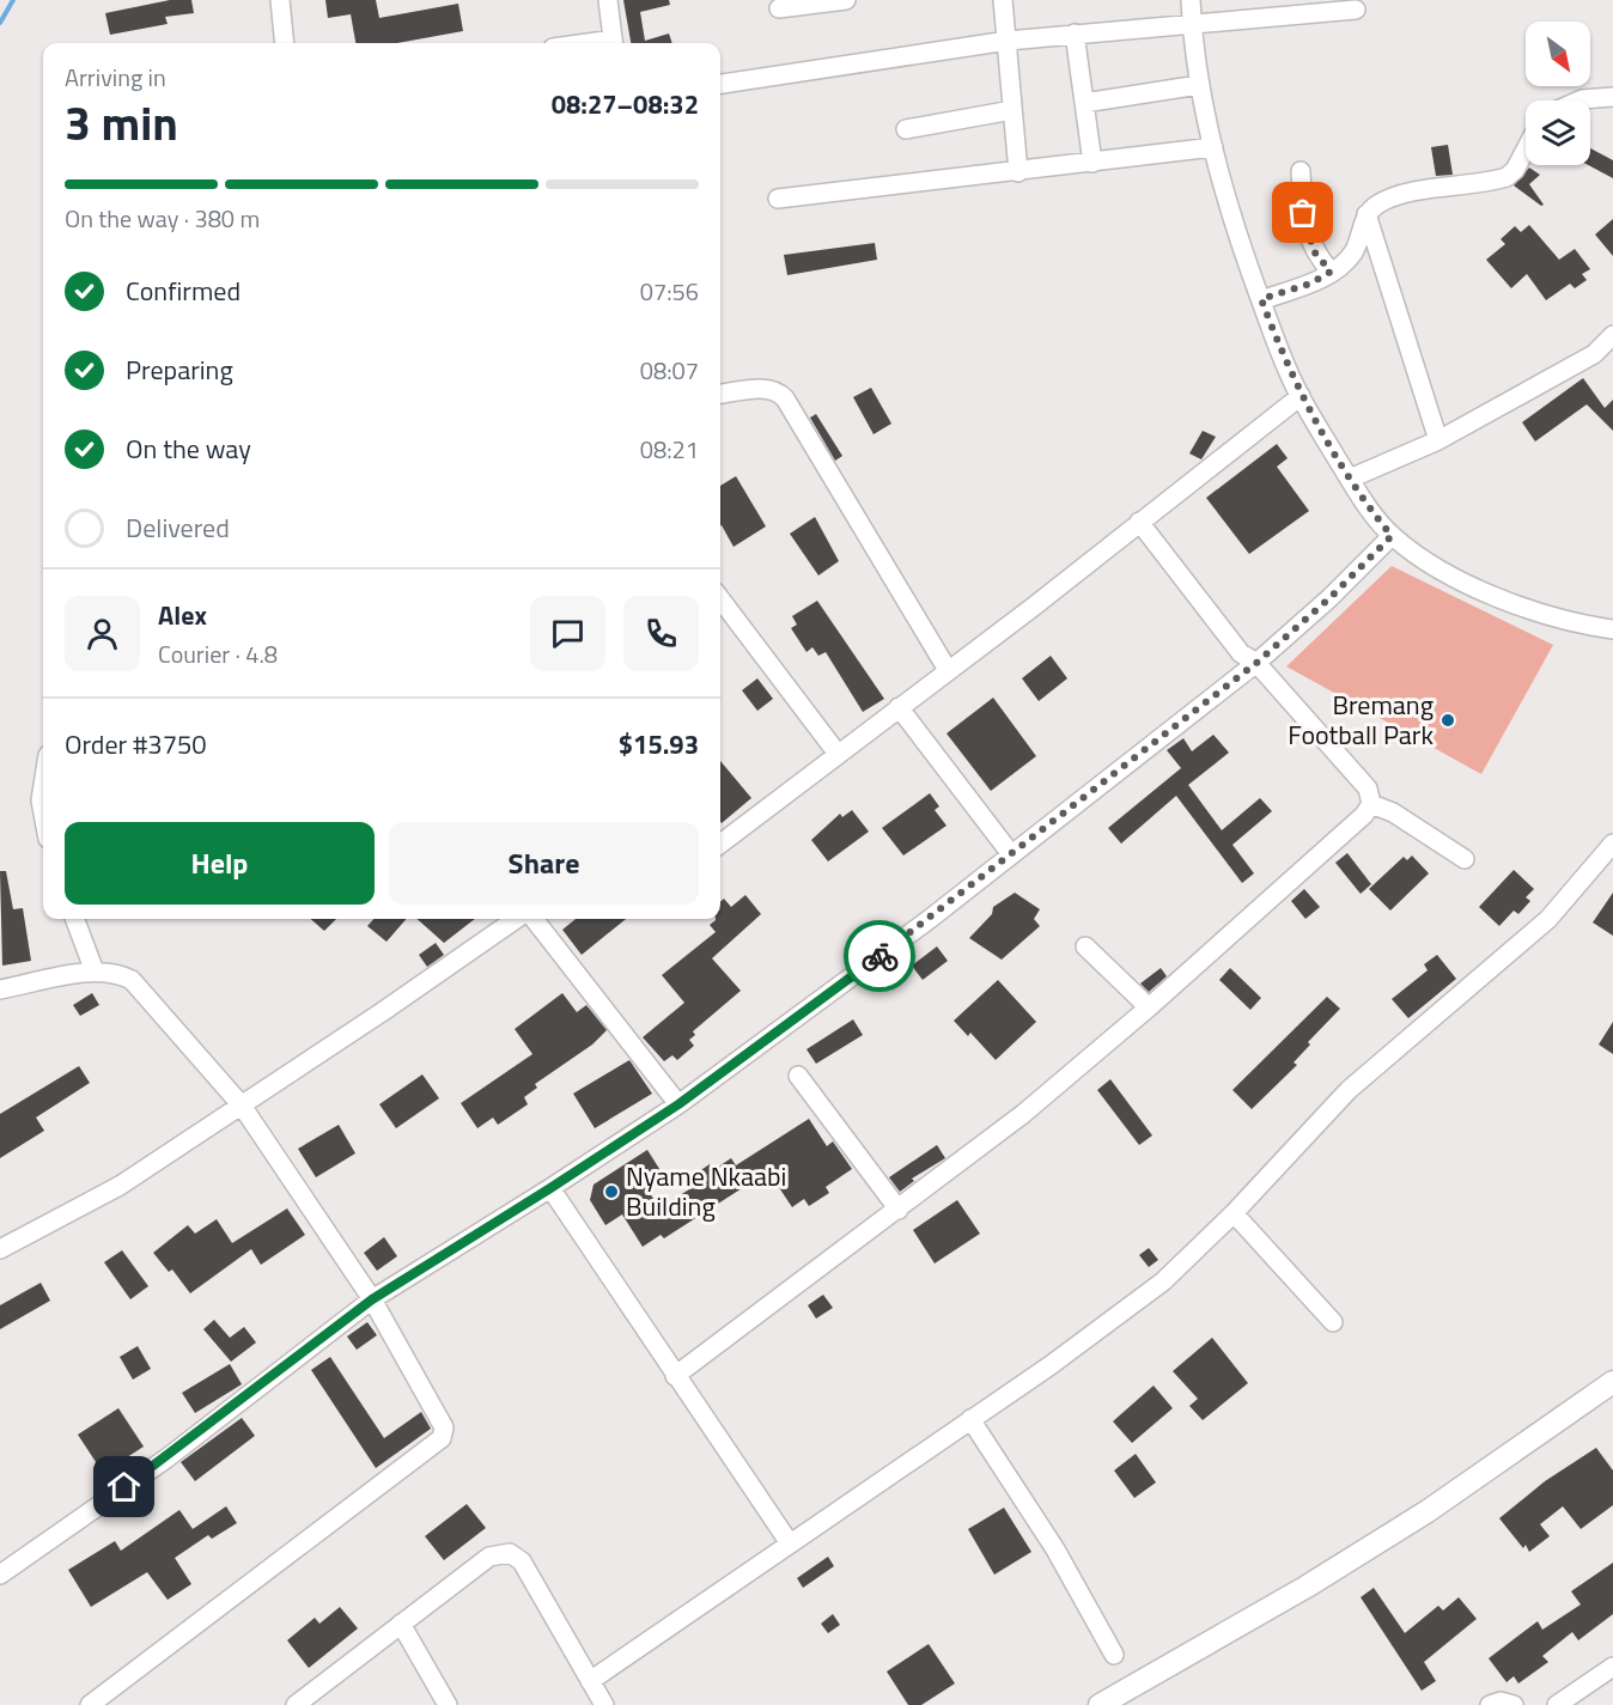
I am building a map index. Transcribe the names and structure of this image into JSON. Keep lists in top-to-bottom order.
{
  "places": ["Bremang Football Park", "Nyame Nkaabi Building"],
  "north": "bottom right",
  "page": {
    "heading": ["3 min", "Arriving in", "08:27–08:32"],
    "panel": [
      "Alex",
      "Courier · 4.8",
      "Order #3750",
      "$15.93"
    ],
    "bar": "On the way · 380 m",
    "list": [
      ["Confirmed", "07:56"],
      ["Preparing", "08:07"],
      ["On the way", "08:21"],
      "Delivered"
    ],
    "buttons": ["Help", "Share"]
  }
}
